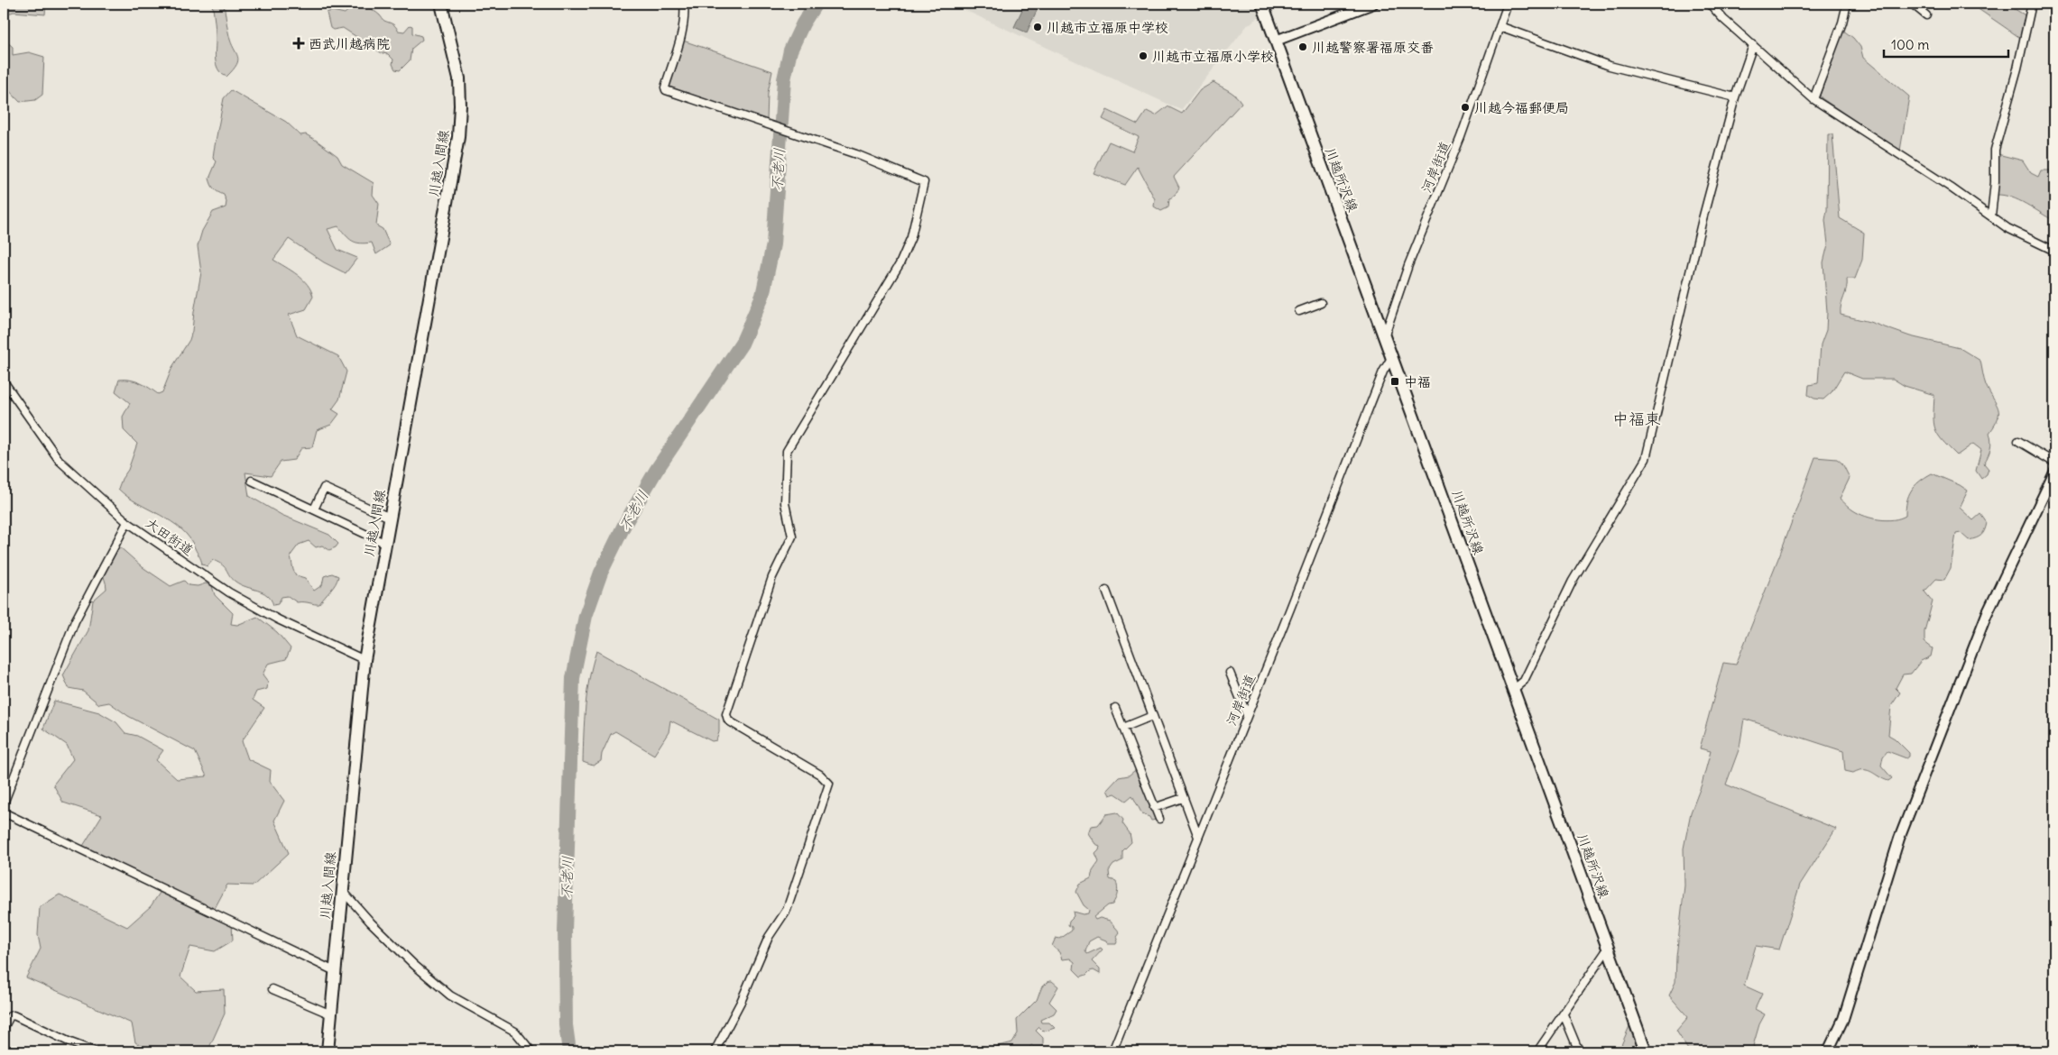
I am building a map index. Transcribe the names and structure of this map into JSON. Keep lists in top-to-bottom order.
{
  "streets": {
    "main road": ["川越入間線", "川越所沢線"],
    "street": ["河岸街道", "大田街道"]
  },
  "crossings": [
    ["川越入間線", "大田街道"],
    ["河岸街道", "川越所沢線"]
  ],
  "districts": ["中福東"],
  "water": ["不老川"],
  "places": {
    "other": [
      "川越市立福原中学校",
      "川越警察署福原交番",
      "川越市立福原小学校",
      "川越今福郵便局"
    ],
    "health": ["西武川越病院"],
    "transit": ["中福"]
  },
  "scale_bar": "100 m"
}
